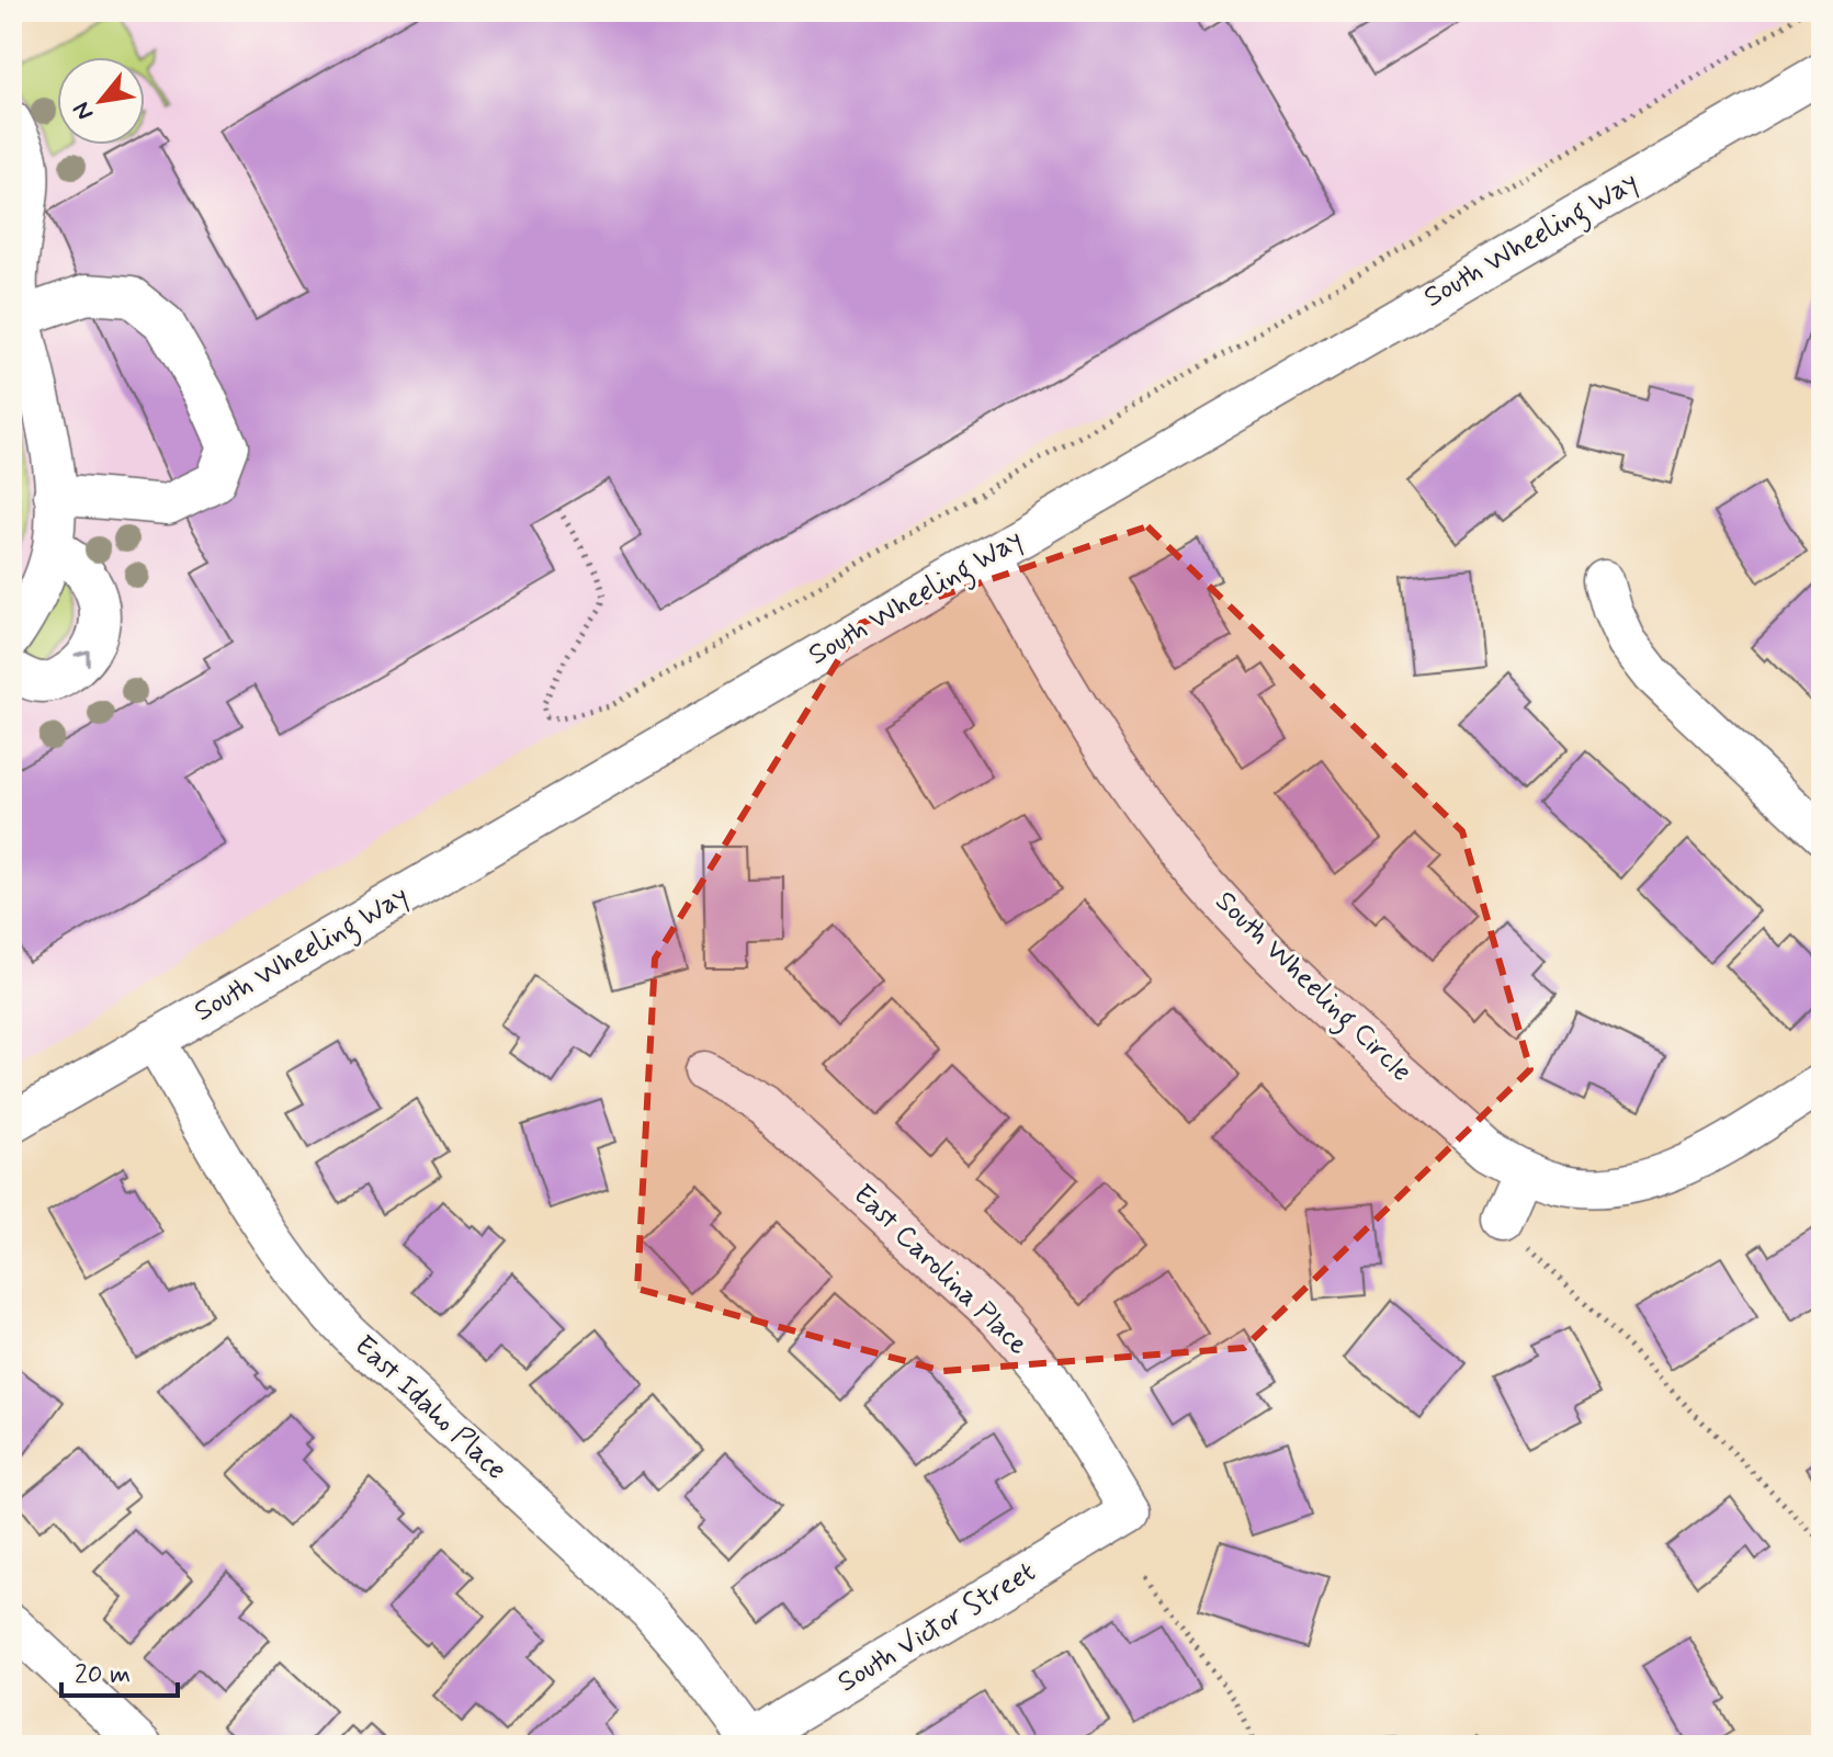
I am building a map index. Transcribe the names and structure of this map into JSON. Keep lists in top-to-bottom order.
{
  "streets": {
    "street": [
      "South Wheeling Way",
      "South Wheeling Circle",
      "East Carolina Place",
      "East Idaho Place",
      "South Victor Street"
    ]
  },
  "crossings": [
    ["South Wheeling Way", "South Wheeling Circle"],
    ["South Wheeling Way", "East Idaho Place"],
    ["East Carolina Place", "South Victor Street"],
    ["East Idaho Place", "South Victor Street"]
  ],
  "scale_bar": "20 m",
  "north": "bottom left"
}
